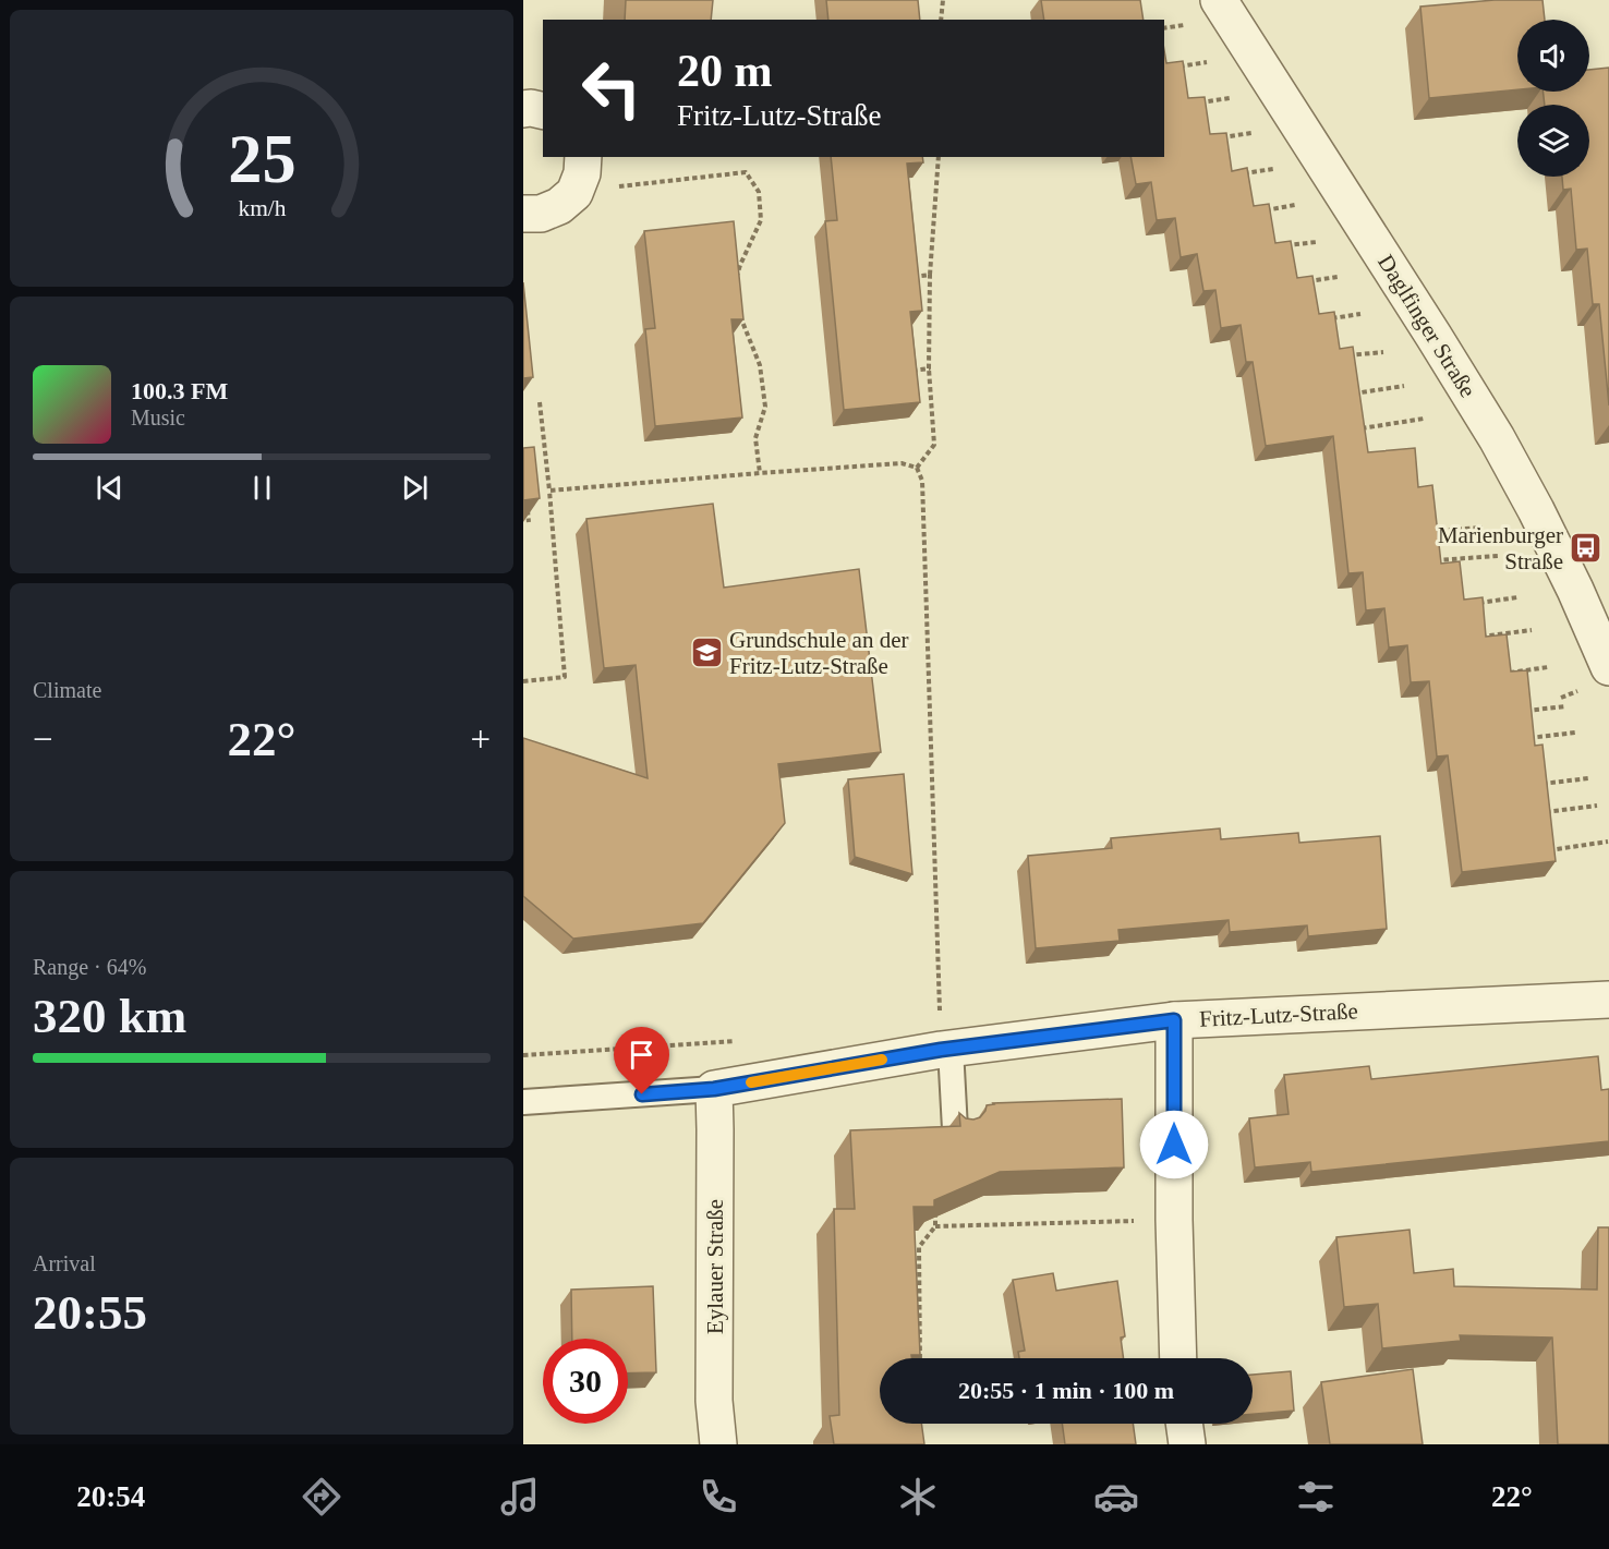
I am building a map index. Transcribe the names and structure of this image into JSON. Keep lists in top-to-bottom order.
{
  "streets": {
    "street": ["Daglfinger Straße", "Fritz-Lutz-Straße", "Eylauer Straße"]
  },
  "crossings": [
    ["Fritz-Lutz-Straße", "Eylauer Straße"]
  ],
  "places": {
    "bus stop": ["Marienburger Straße"],
    "school or university": ["Grundschule an der Fritz-Lutz-Straße"]
  },
  "page": {
    "turn": ["20 m", "Fritz-Lutz-Straße"],
    "song": ["100.3 FM", "Music"],
    "tile": [
      "Climate",
      ["Range · 64%", "320 km"],
      ["Arrival", "20:55"]
    ],
    "heat": ["−", "22°", "+"],
    "limit": "30",
    "trip": "20:55 · 1 min · 100 m",
    "tabs": ["20:54", "22°"],
    "gauge": ["25", "km/h"]
  }
}
